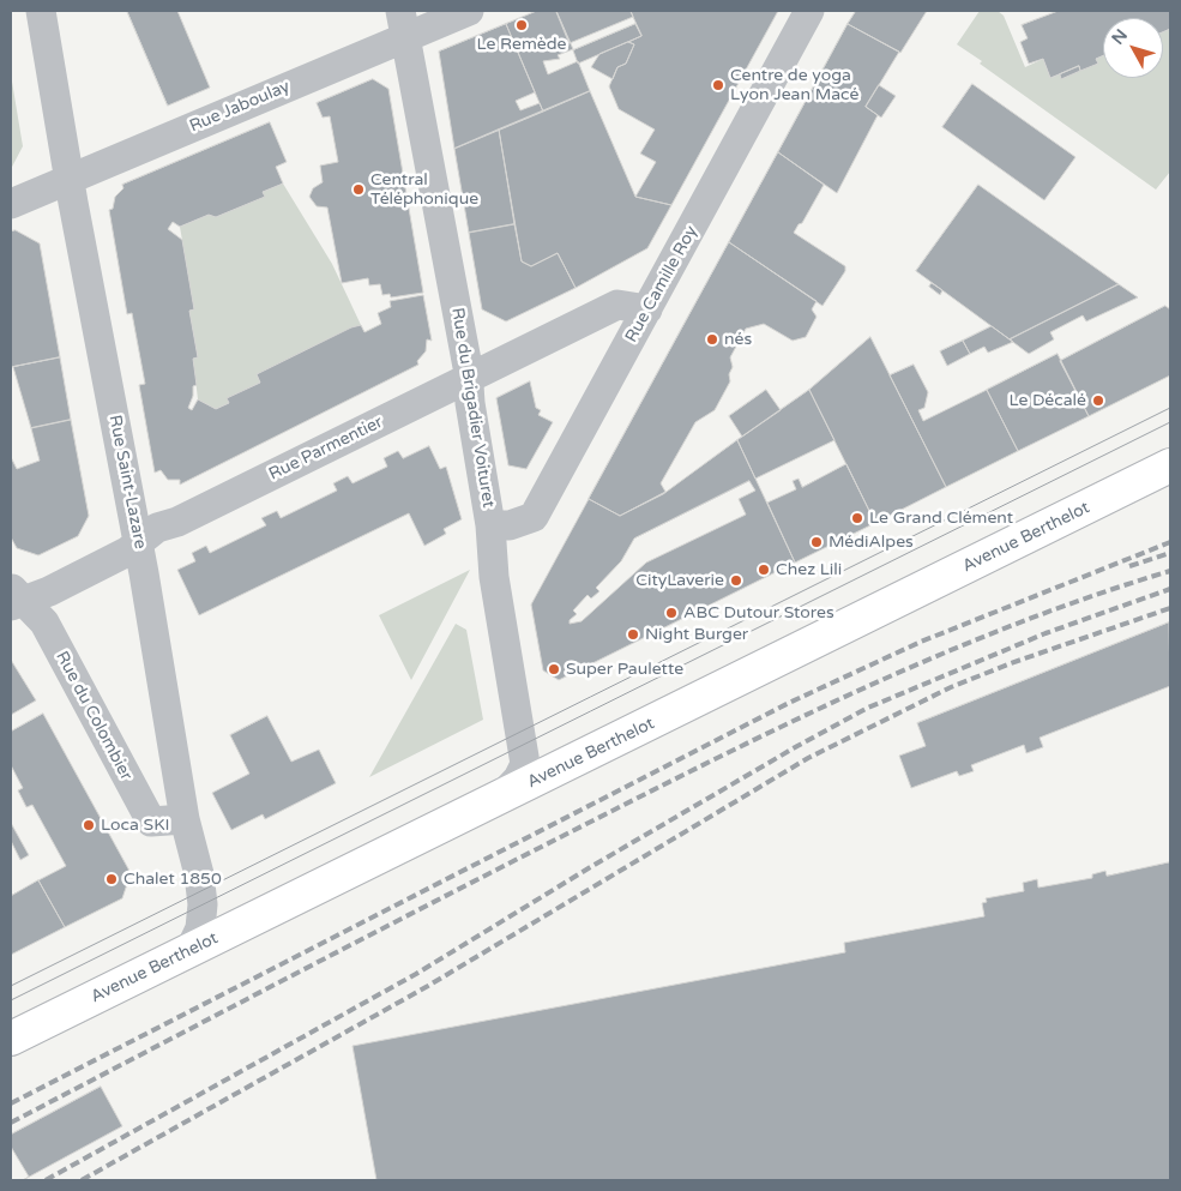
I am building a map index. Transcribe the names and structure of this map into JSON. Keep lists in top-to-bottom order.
{
  "streets": {
    "main road": ["Avenue Berthelot"],
    "street": [
      "Rue Jaboulay",
      "Rue Camille Roy",
      "Rue du Brigadier Voituret",
      "Rue Parmentier",
      "Rue Saint-Lazare",
      "Rue du Colombier"
    ]
  },
  "crossings": [
    ["Rue Jaboulay", "Rue du Brigadier Voituret"],
    ["Rue Jaboulay", "Rue Saint-Lazare"],
    ["Rue Camille Roy", "Rue du Brigadier Voituret"],
    ["Rue Camille Roy", "Rue Parmentier"],
    ["Rue du Brigadier Voituret", "Rue Parmentier"],
    ["Rue du Brigadier Voituret", "Avenue Berthelot"],
    ["Rue Parmentier", "Rue Saint-Lazare"],
    ["Rue Parmentier", "Rue du Colombier"],
    ["Rue Saint-Lazare", "Avenue Berthelot"],
    ["Rue Saint-Lazare", "Rue du Colombier"]
  ],
  "places": [
    "Le Remède",
    "Centre de yoga Lyon Jean Macé",
    "Central Téléphonique",
    "nés",
    "Le Décalé",
    "Le Grand Clément",
    "MédiAlpes",
    "Chez Lili",
    "CityLaverie",
    "ABC Dutour Stores",
    "Night Burger",
    "Super Paulette",
    "Loca SKI",
    "Chalet 1850"
  ],
  "north": "top left"
}
